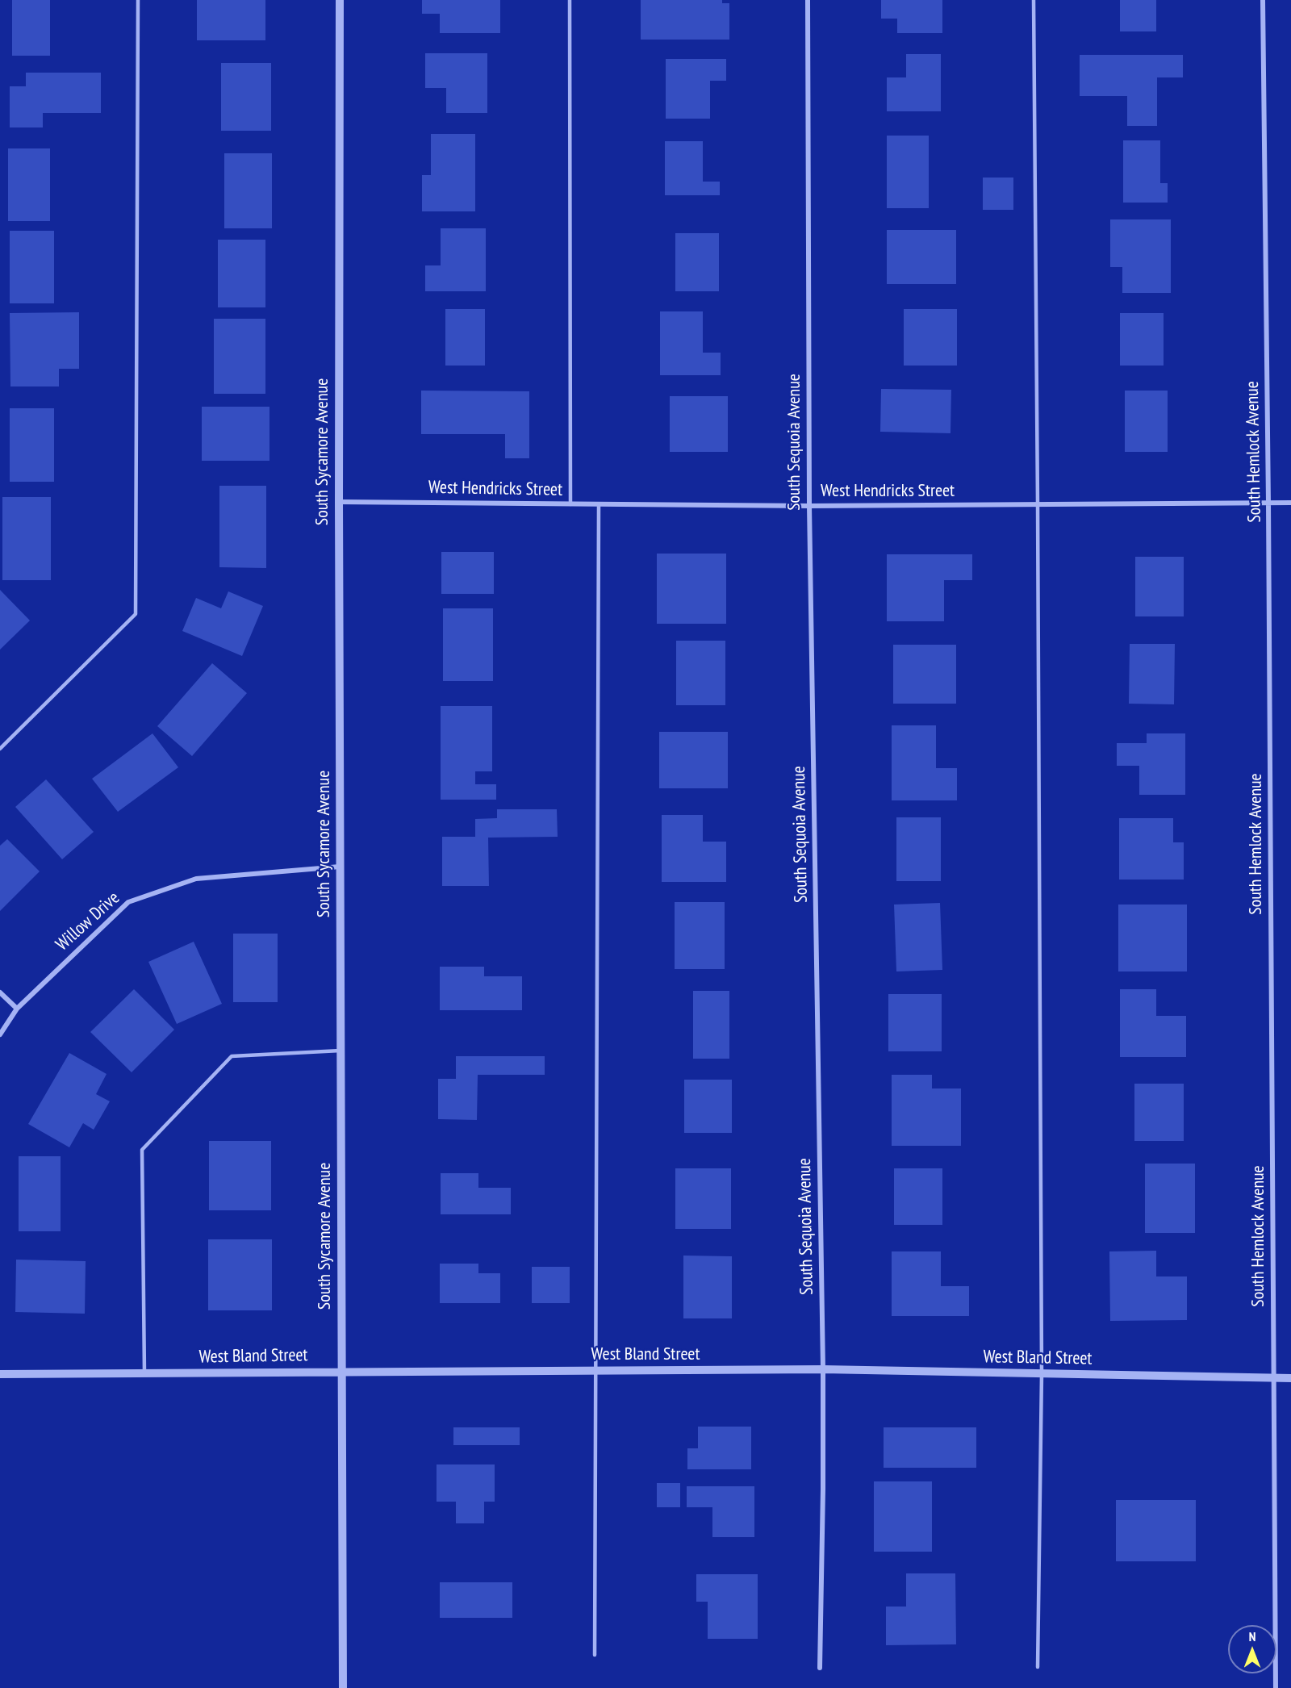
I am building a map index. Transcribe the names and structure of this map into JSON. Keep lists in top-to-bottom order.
{
  "streets": {
    "street": [
      "South Sequoia Avenue",
      "South Sycamore Avenue",
      "South Hemlock Avenue",
      "West Hendricks Street",
      "Willow Drive",
      "West Bland Street"
    ]
  },
  "crossings": [
    ["South Sequoia Avenue", "West Hendricks Street"],
    ["South Sequoia Avenue", "West Bland Street"],
    ["South Sycamore Avenue", "West Hendricks Street"],
    ["South Sycamore Avenue", "Willow Drive"],
    ["South Sycamore Avenue", "West Bland Street"],
    ["South Hemlock Avenue", "West Hendricks Street"],
    ["South Hemlock Avenue", "West Bland Street"]
  ],
  "north": "top"
}
